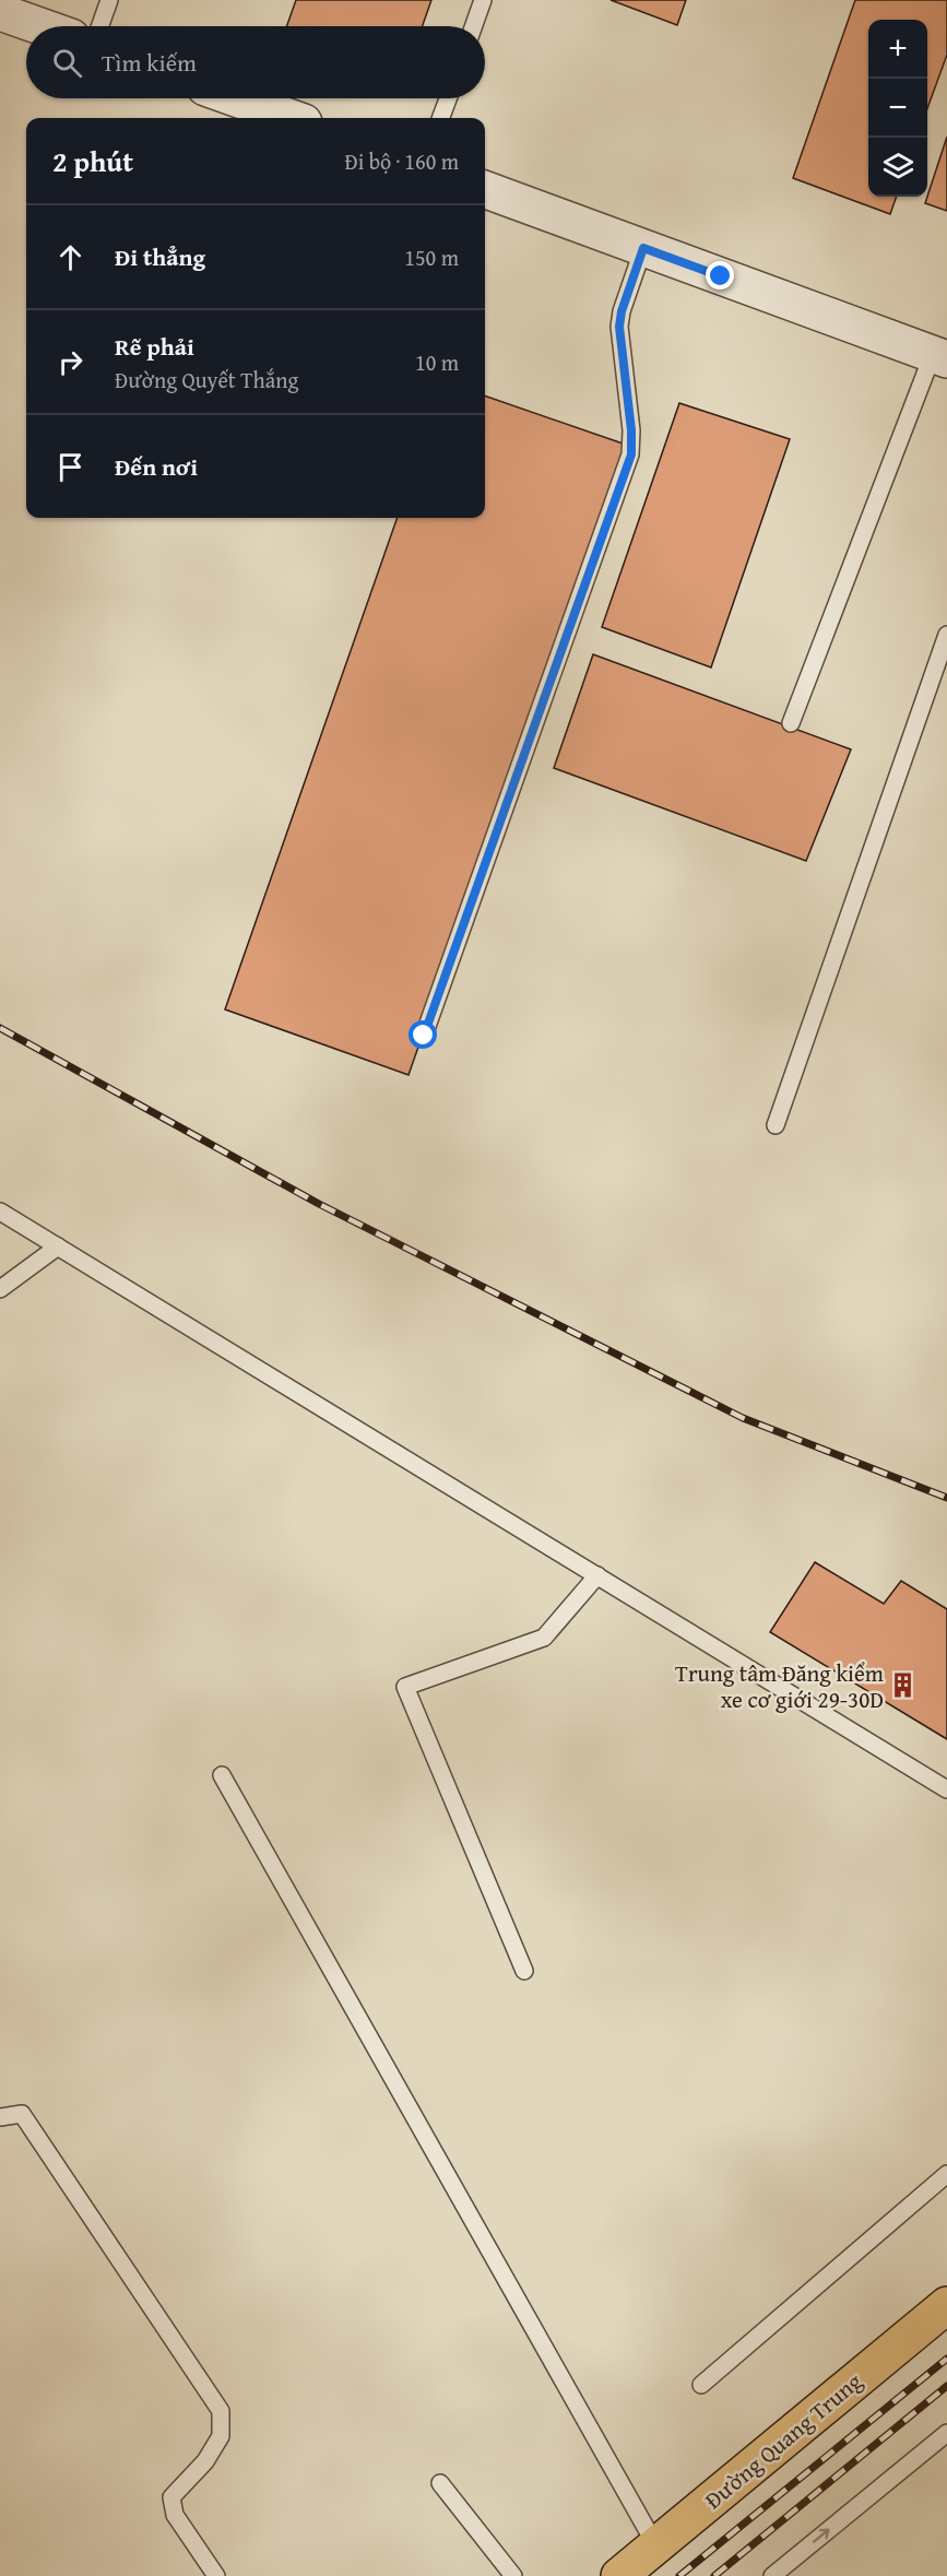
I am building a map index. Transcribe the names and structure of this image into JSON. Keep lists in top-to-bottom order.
{
  "streets": {
    "highway": ["Đường Quang Trung"]
  },
  "places": {
    "building": ["Trung tâm Đăng kiểm xe cơ giới 29-30D"]
  },
  "page": {
    "map_buttons": ["+", "−"],
    "search": "Tìm kiếm",
    "heading": ["2 phút", "Đi bộ · 160 m"],
    "list": [
      ["Đi thẳng", "150 m"],
      ["Rẽ phải", "Đường Quyết Thắng", "10 m"],
      "Đến nơi"
    ]
  }
}
